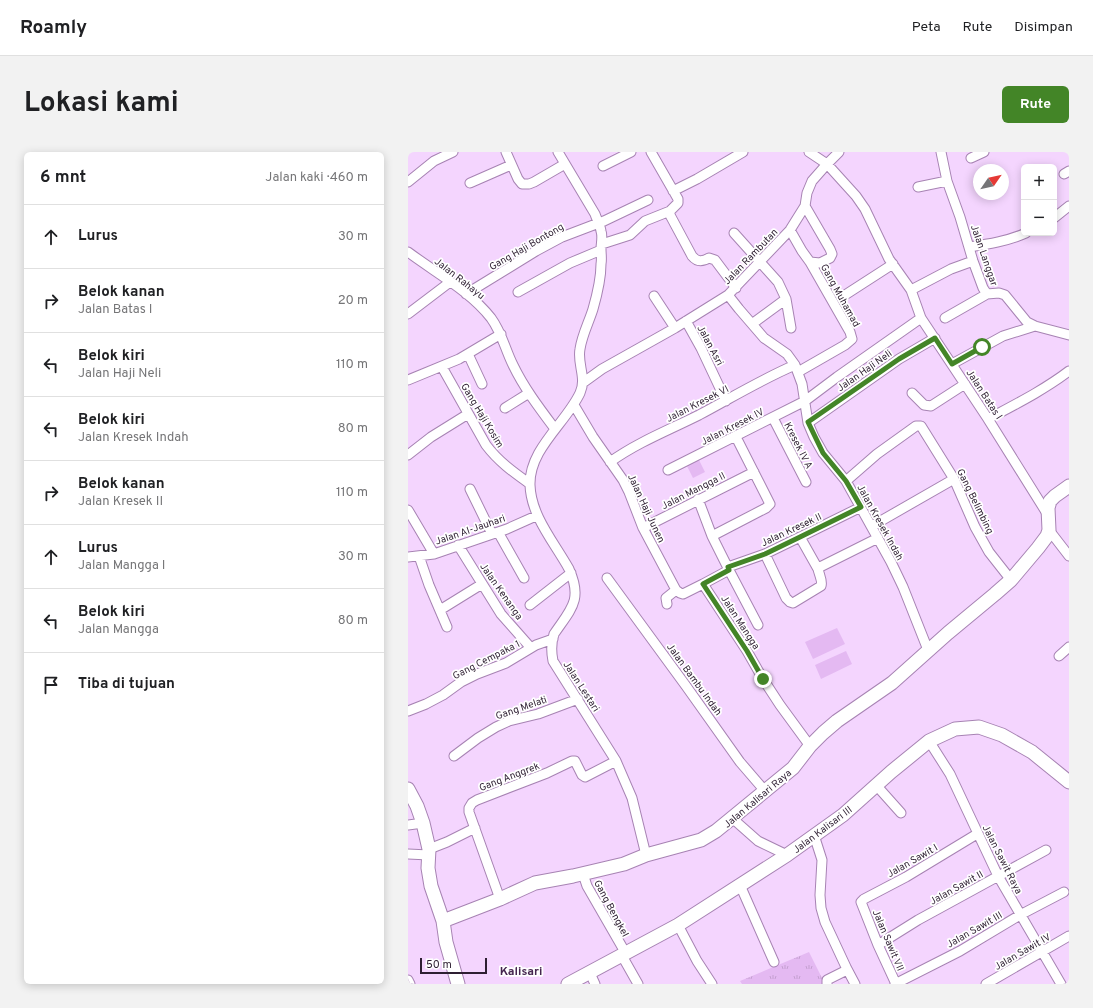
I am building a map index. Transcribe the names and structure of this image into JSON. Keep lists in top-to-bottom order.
{
  "streets": {
    "street": [
      "Gang Haji Bontong",
      "Jalan Langgar",
      "Jalan Rambutan",
      "Jalan Rahayu",
      "Gang Muhamad",
      "Jalan Asri",
      "Jalan Haji Neli",
      "Jalan Batas I",
      "Jalan Kresek VI",
      "Gang Haji Kosim",
      "Jalan Kresek IV",
      "Kresek IV A",
      "Jalan Mangga II",
      "Gang Belimbing",
      "Jalan Haji Junen",
      "Jalan Kresek Indah",
      "Jalan Al-Jauhari",
      "Jalan Kresek II",
      "Jalan Kenanga",
      "Jalan Mangga",
      "Gang Cempaka 1",
      "Jalan Bambu Indah",
      "Jalan Lestari",
      "Gang Melati",
      "Gang Anggrek",
      "Jalan Kalisari Raya",
      "Jalan Kalisari III",
      "Jalan Sawit Raya",
      "Jalan Sawit I",
      "Jalan Sawit II",
      "Gang Bengkel",
      "Jalan Sawit III",
      "Jalan Sawit VII",
      "Jalan Sawit IV"
    ]
  },
  "crossings": [
    ["Gang Haji Bontong", "Jalan Rahayu"],
    ["Jalan Rambutan", "Gang Muhamad"],
    ["Jalan Rambutan", "Jalan Asri"],
    ["Jalan Rambutan", "Jalan Batas I"],
    ["Jalan Rambutan", "Jalan Kresek Indah"],
    ["Jalan Rambutan", "Jalan Lestari"],
    ["Jalan Rahayu", "Jalan Lestari"],
    ["Gang Muhamad", "Jalan Kresek VI"],
    ["Jalan Asri", "Jalan Kresek VI"],
    ["Jalan Haji Neli", "Jalan Batas I"],
    ["Jalan Haji Neli", "Jalan Kresek Indah"],
    ["Jalan Batas I", "Jalan Kresek IV"],
    ["Jalan Batas I", "Jalan Kalisari Raya"],
    ["Jalan Kresek VI", "Jalan Haji Junen"],
    ["Jalan Kresek VI", "Jalan Kresek Indah"],
    ["Gang Haji Kosim", "Jalan Lestari"],
    ["Jalan Kresek IV", "Kresek IV A"],
    ["Jalan Kresek IV", "Jalan Kresek Indah"],
    ["Jalan Mangga II", "Jalan Haji Junen"],
    ["Gang Belimbing", "Jalan Kresek Indah"],
    ["Gang Belimbing", "Jalan Kalisari Raya"],
    ["Jalan Haji Junen", "Jalan Lestari"],
    ["Jalan Kresek Indah", "Jalan Kresek II"],
    ["Jalan Kresek Indah", "Jalan Kalisari Raya"],
    ["Jalan Al-Jauhari", "Jalan Kenanga"],
    ["Jalan Al-Jauhari", "Jalan Lestari"],
    ["Jalan Kresek II", "Jalan Mangga"],
    ["Jalan Kenanga", "Gang Cempaka 1"],
    ["Jalan Mangga", "Jalan Kalisari Raya"],
    ["Gang Cempaka 1", "Jalan Lestari"],
    ["Jalan Bambu Indah", "Jalan Kalisari Raya"],
    ["Jalan Lestari", "Gang Melati"],
    ["Jalan Lestari", "Gang Anggrek"],
    ["Jalan Lestari", "Jalan Kalisari Raya"],
    ["Gang Anggrek", "Jalan Kalisari Raya"],
    ["Jalan Kalisari Raya", "Gang Bengkel"],
    ["Jalan Kalisari III", "Jalan Sawit Raya"],
    ["Jalan Kalisari III", "Gang Bengkel"],
    ["Jalan Sawit Raya", "Jalan Sawit I"],
    ["Jalan Sawit Raya", "Jalan Sawit II"],
    ["Jalan Sawit Raya", "Jalan Sawit III"],
    ["Jalan Sawit Raya", "Jalan Sawit IV"],
    ["Jalan Sawit I", "Jalan Sawit VII"],
    ["Jalan Sawit II", "Jalan Sawit VII"],
    ["Jalan Sawit III", "Jalan Sawit VII"]
  ],
  "districts": ["Kalisari"],
  "scale_bar": "50 m",
  "north": "top right",
  "page": {
    "header": "Roamly",
    "nav": ["Peta", "Rute", "Disimpan"],
    "title": "Lokasi kami",
    "buttons": "Rute",
    "heading": ["6 mnt", "Jalan kaki · 460 m"],
    "map_buttons": ["+", "−"],
    "list": [
      ["Lurus", "30 m"],
      ["Belok kanan", "Jalan Batas I", "20 m"],
      ["Belok kiri", "Jalan Haji Neli", "110 m"],
      ["Belok kiri", "Jalan Kresek Indah", "80 m"],
      ["Belok kanan", "Jalan Kresek II", "110 m"],
      ["Lurus", "Jalan Mangga I", "30 m"],
      ["Belok kiri", "Jalan Mangga", "80 m"],
      "Tiba di tujuan"
    ],
    "scale": "50 m"
  }
}
